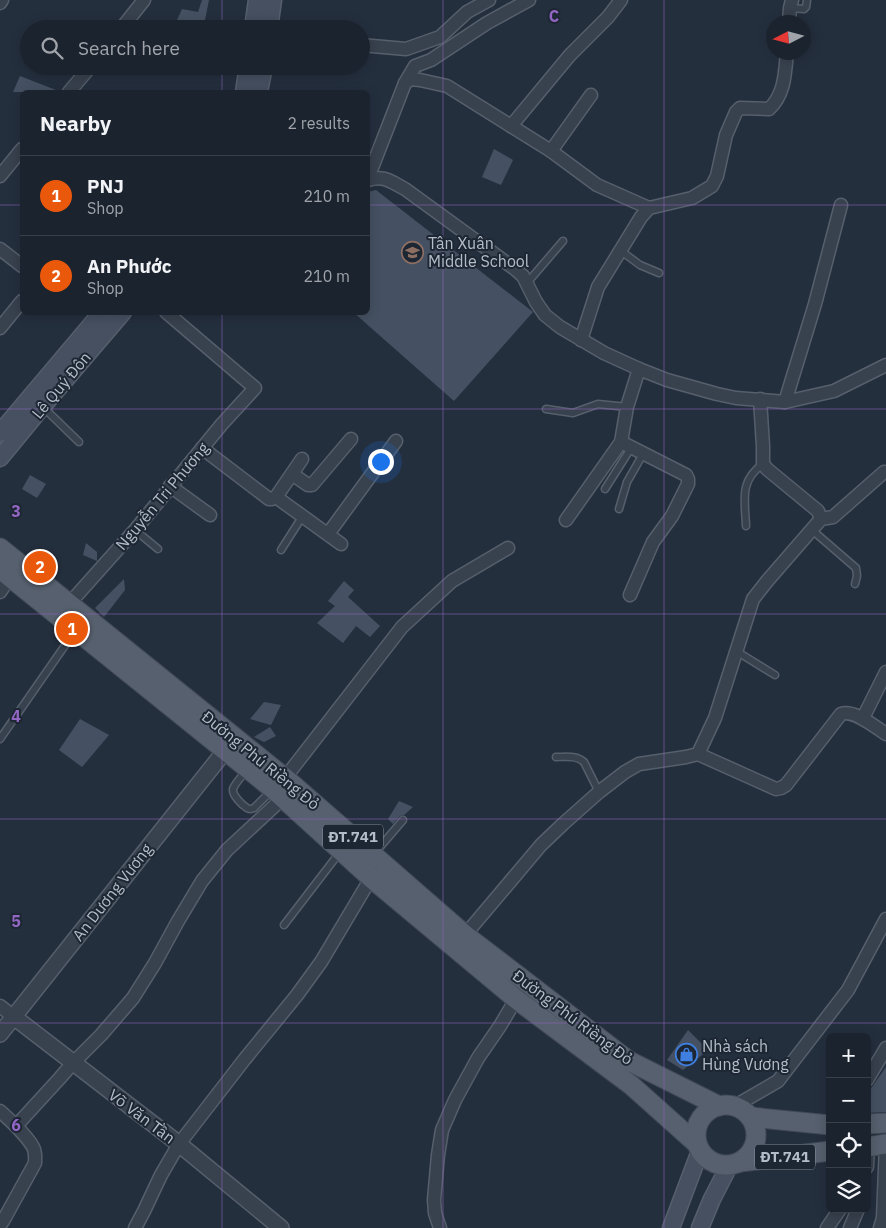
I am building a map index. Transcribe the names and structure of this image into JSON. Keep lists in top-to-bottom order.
{
  "streets": {
    "main road": ["Lê Quý Đôn", "Đường Phú Riềng Đỏ", "ĐT.741"],
    "street": ["Nguyễn Tri Phương", "An Dương Vương", "Võ Văn Tần"]
  },
  "crossings": [
    ["Nguyễn Tri Phương", "Đường Phú Riềng Đỏ"],
    ["Đường Phú Riềng Đỏ", "ĐT.741"],
    ["Đường Phú Riềng Đỏ", "An Dương Vương"],
    ["An Dương Vương", "Võ Văn Tần"]
  ],
  "places": {
    "school or university": ["Tân Xuân Middle School"],
    "shop": ["Nhà sách Hùng Vương"]
  },
  "north": "left",
  "page": {
    "search": "Search here",
    "heading": ["Nearby", "2 results"],
    "list": [
      {
        "mark": "1",
        "name": "PNJ",
        "note": "Shop",
        "value": "210 m"
      },
      {
        "mark": "2",
        "name": "An Phước",
        "note": "Shop",
        "value": "210 m"
      }
    ],
    "pins": ["2", "1"],
    "map_buttons": ["+", "−"]
  },
  "grid": {
    "columns": ["C"],
    "rows": [
      "3",
      "4",
      "5",
      "6"
    ]
  }
}
